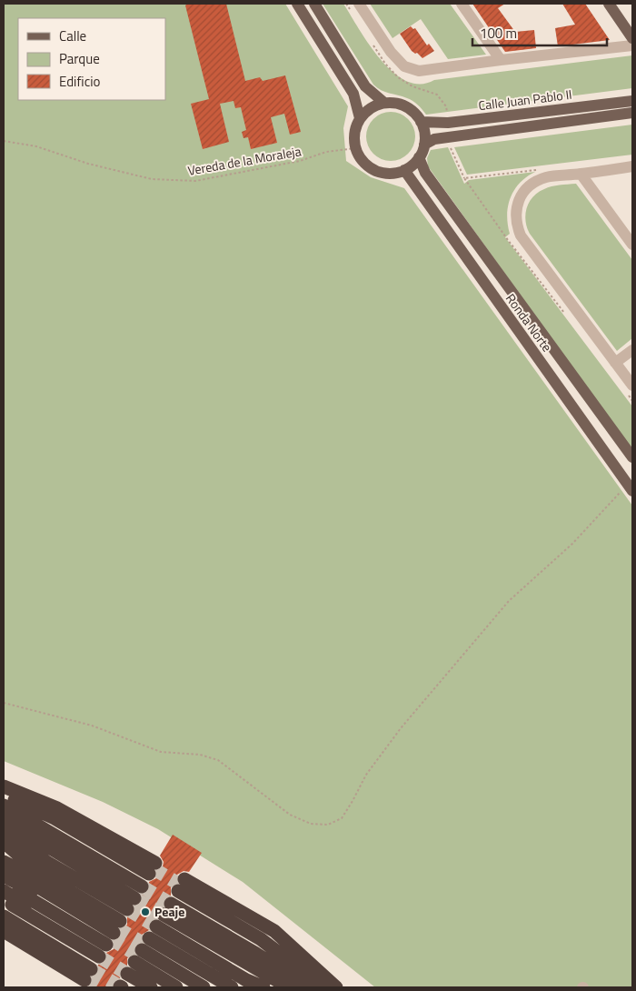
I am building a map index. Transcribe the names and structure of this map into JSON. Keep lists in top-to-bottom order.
{
  "streets": {
    "main road": ["Calle Juan Pablo II", "Ronda Norte"],
    "path": ["Vereda de la Moraleja"]
  },
  "crossings": [
    ["Calle Juan Pablo II", "Vereda de la Moraleja"],
    ["Calle Juan Pablo II", "Ronda Norte"],
    ["Vereda de la Moraleja", "Ronda Norte"]
  ],
  "places": ["Peaje"],
  "legend": ["Calle", "Parque", "Edificio"],
  "scale_bar": "100 m"
}
